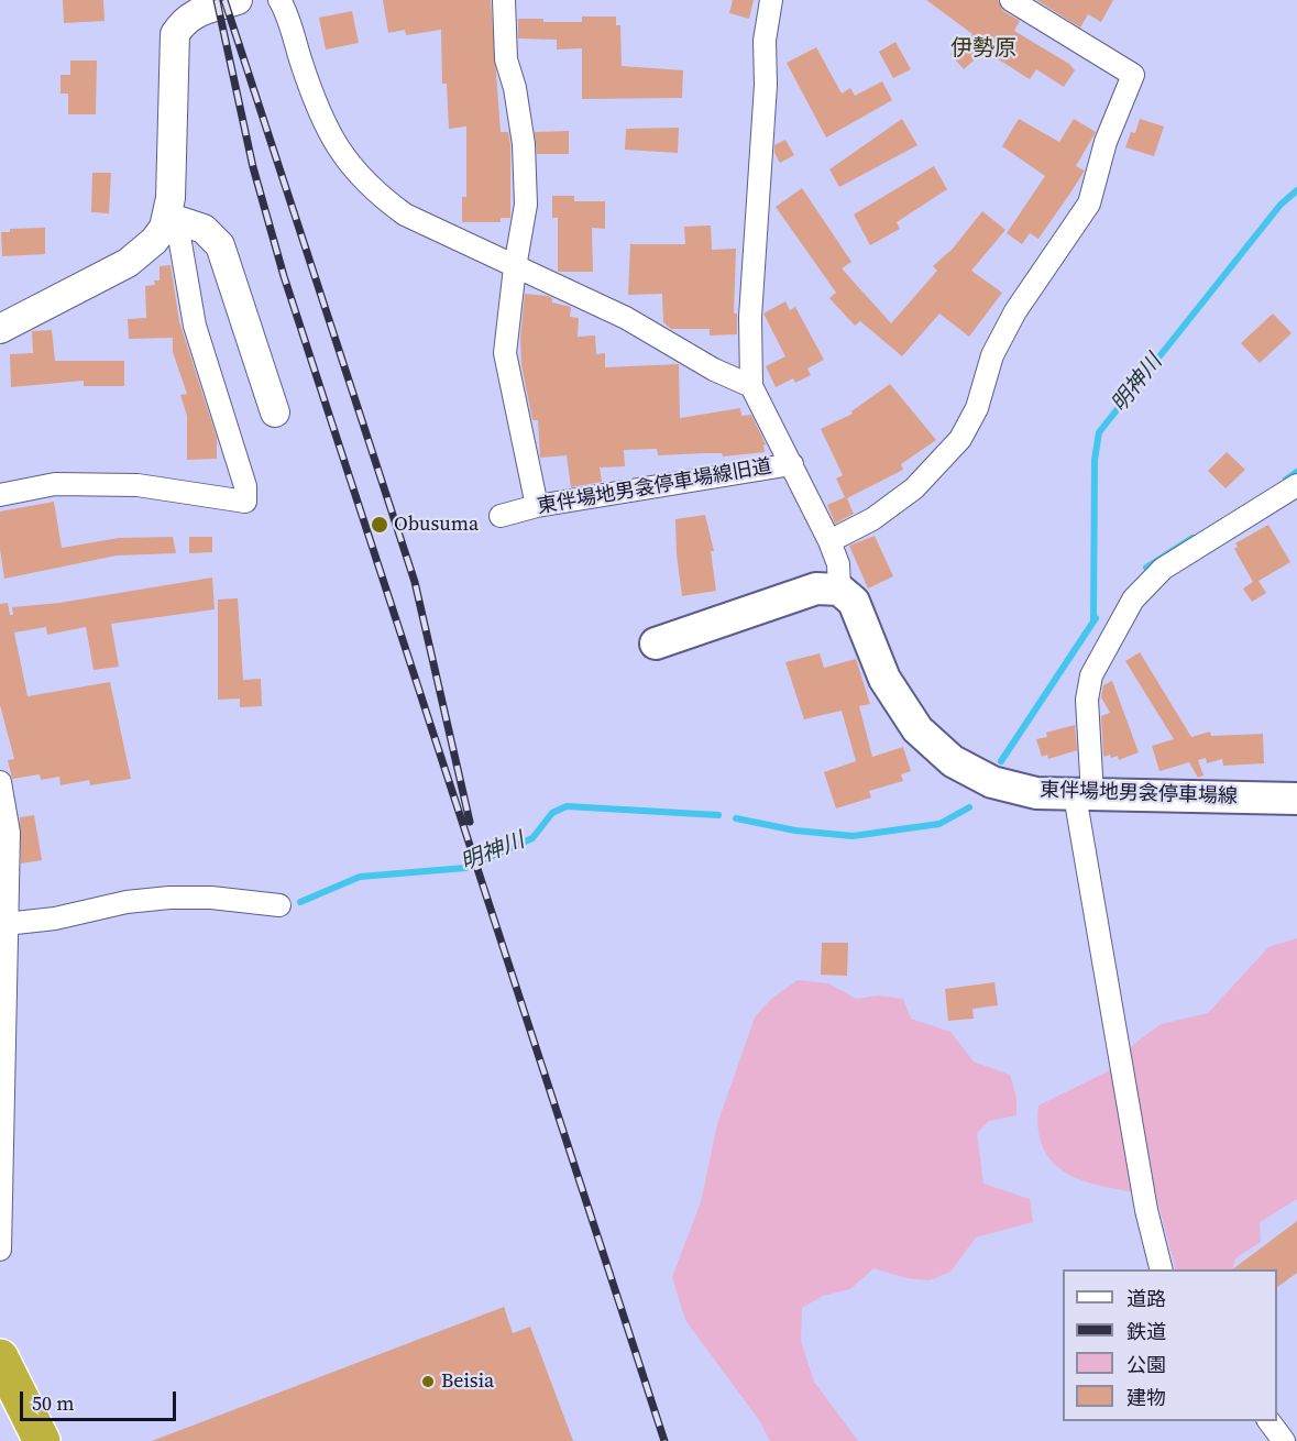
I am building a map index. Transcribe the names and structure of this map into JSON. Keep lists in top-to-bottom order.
{
  "streets": {
    "main road": ["東伴場地男衾停車場線"],
    "street": ["東伴場地男衾停車場線旧道"]
  },
  "crossings": [
    ["東伴場地男衾停車場線旧道", "東伴場地男衾停車場線"]
  ],
  "districts": ["伊勢原"],
  "water": ["明神川"],
  "places": ["Obusuma", "Beisia"],
  "legend": [
    "道路",
    "鉄道",
    "公園",
    "建物"
  ],
  "scale_bar": "50 m"
}
